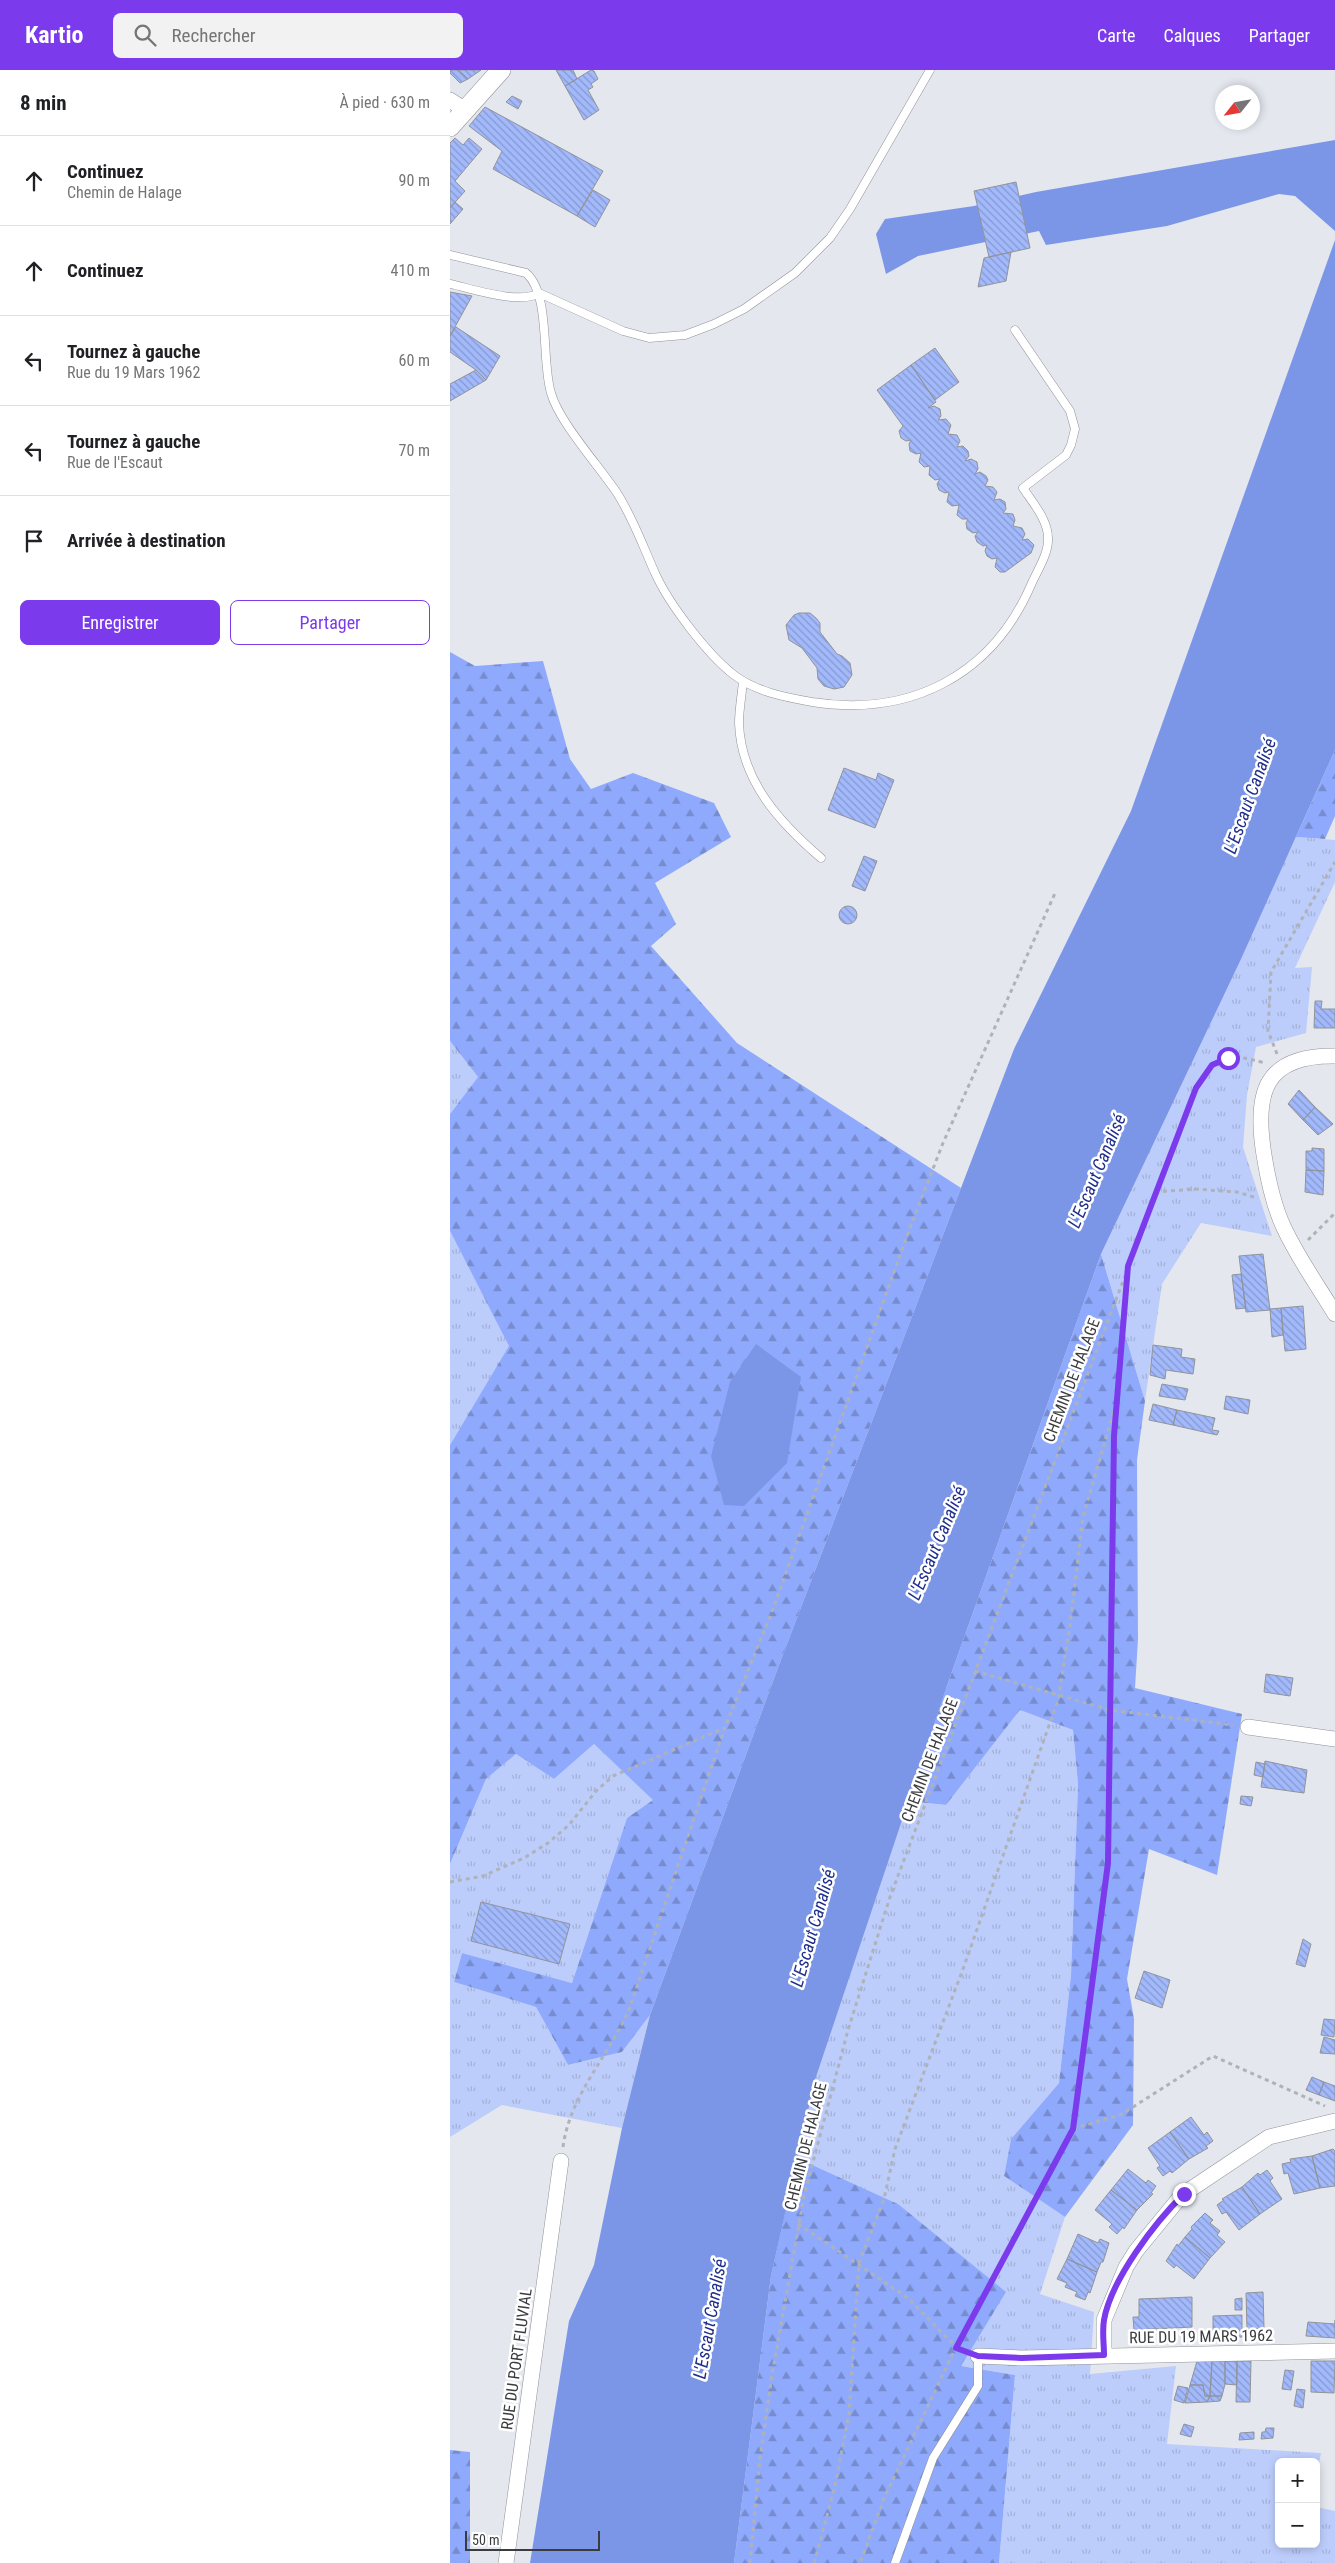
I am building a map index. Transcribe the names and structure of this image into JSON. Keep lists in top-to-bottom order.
{
  "streets": {
    "street": ["RUE DU 19 MARS 1962", "RUE DU PORT FLUVIAL"],
    "path": ["CHEMIN DE HALAGE"]
  },
  "water": ["L'Escaut Canalisé"],
  "scale_bar": "50 m",
  "north": "bottom left",
  "page": {
    "header": "Kartio",
    "search": "Rechercher",
    "nav": ["Carte", "Calques", "Partager"],
    "heading": ["8 min", "À pied · 630 m"],
    "list": [
      ["Continuez", "Chemin de Halage", "90 m"],
      ["Continuez", "410 m"],
      ["Tournez à gauche", "Rue du 19 Mars 1962", "60 m"],
      ["Tournez à gauche", "Rue de l'Escaut", "70 m"],
      "Arrivée à destination"
    ],
    "buttons": ["Enregistrer", "Partager"],
    "map_buttons": ["+", "−"],
    "scale": "50 m"
  }
}
